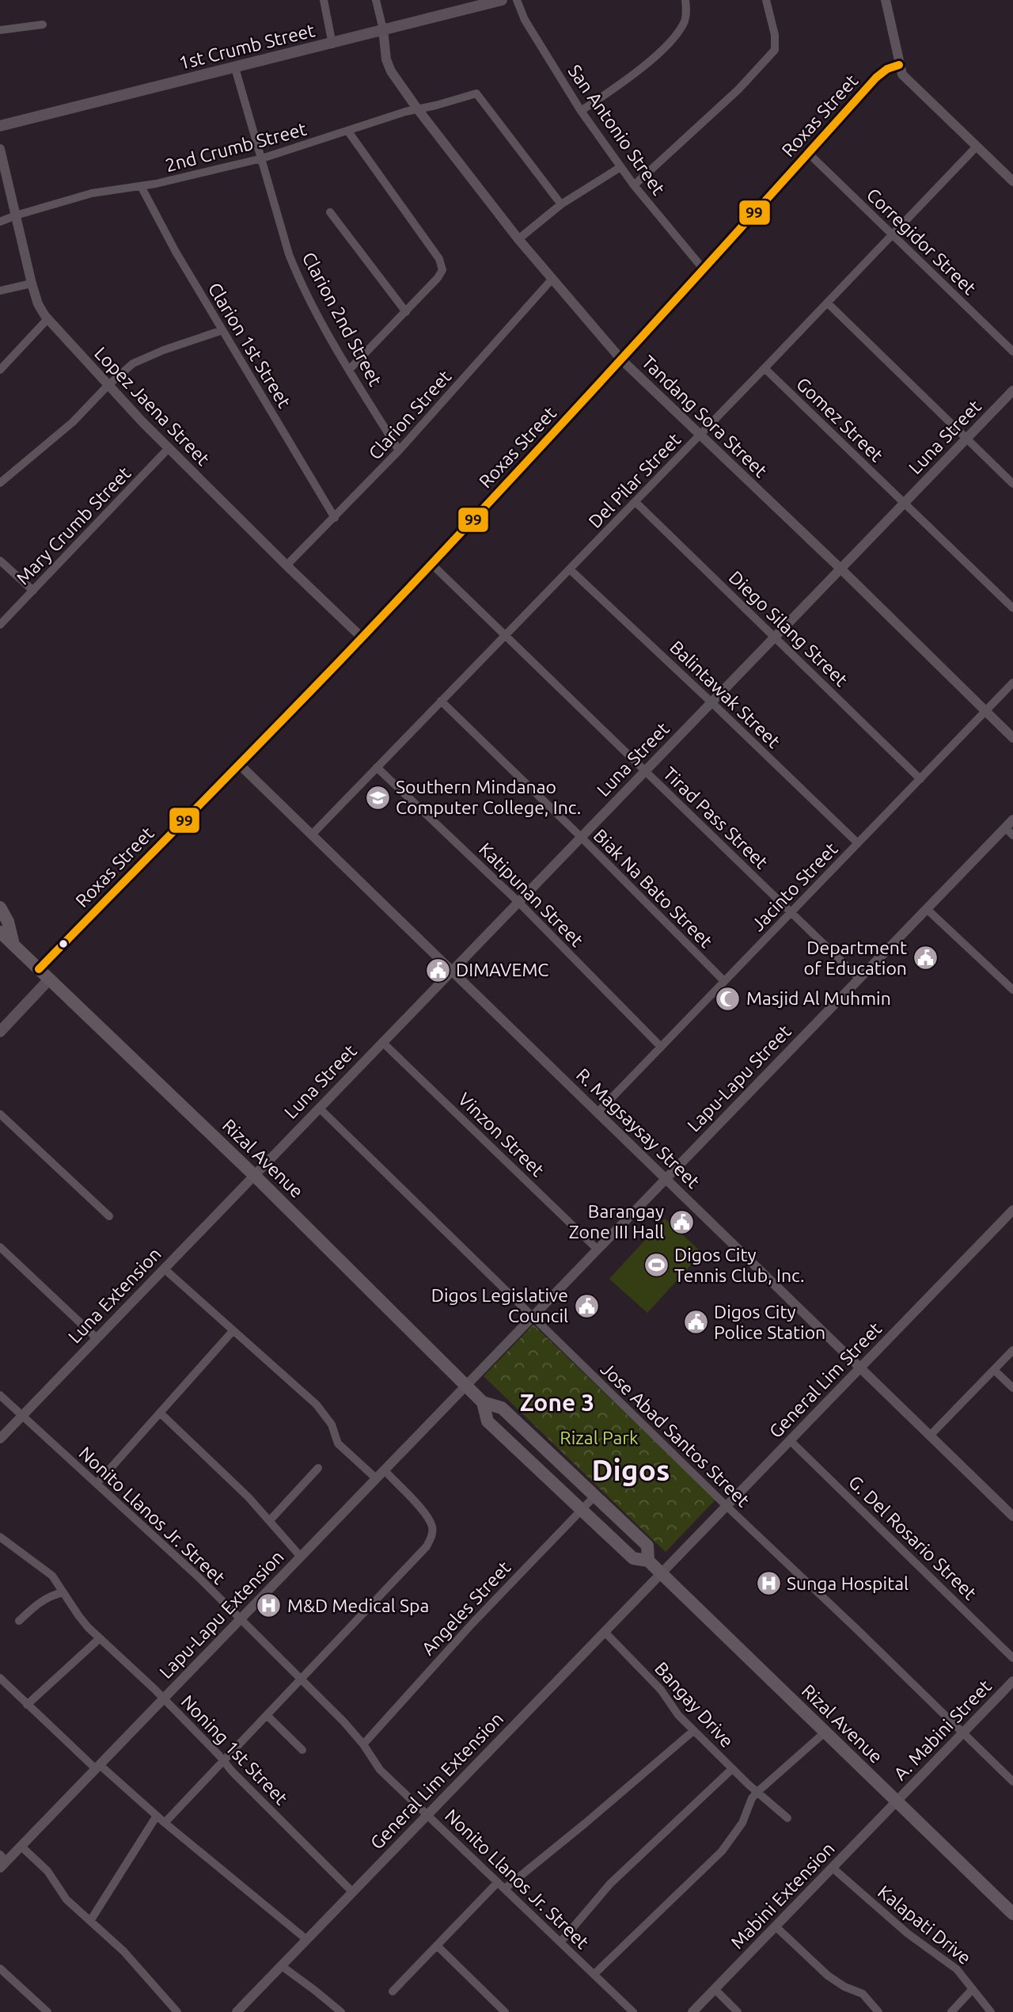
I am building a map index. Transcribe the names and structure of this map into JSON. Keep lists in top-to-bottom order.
{
  "streets": {
    "main road": ["1st Crumb Street", "Rizal Avenue"],
    "street": [
      "Roxas Street",
      "San Antonio Street",
      "2nd Crumb Street",
      "Corregidor Street",
      "Clarion 2nd Street",
      "Clarion 1st Street",
      "Lopez Jaena Street",
      "Clarion Street",
      "Tandang Sora Street",
      "Gomez Street",
      "Luna Street",
      "Del Pilar Street",
      "Mary Crumb Street",
      "Diego Silang Street",
      "Balintawak Street",
      "Tirad Pass Street",
      "Jacinto Street",
      "Biak Na Bato Street",
      "Katipunan Street",
      "Lapu-Lapu Street",
      "R. Magsaysay Street",
      "Vinzon Street",
      "Luna Extension",
      "General Lim Street",
      "Jose Abad Santos Street",
      "Nonito Llanos Jr. Street",
      "G. Del Rosario Street",
      "Angeles Street",
      "Lapu-Lapu Extension",
      "Bangay Drive",
      "A. Mabini Street",
      "Noning 1st Street",
      "General Lim Extension",
      "Mabini Extension",
      "Kalapati Drive"
    ]
  },
  "crossings": [
    ["1st Crumb Street", "Clarion 2nd Street"],
    ["1st Crumb Street", "Tandang Sora Street"],
    ["Roxas Street", "San Antonio Street"],
    ["Roxas Street", "Corregidor Street"],
    ["Roxas Street", "Lopez Jaena Street"],
    ["Roxas Street", "Tandang Sora Street"],
    ["Roxas Street", "Tirad Pass Street"],
    ["Roxas Street", "R. Magsaysay Street"],
    ["Roxas Street", "Rizal Avenue"],
    ["2nd Crumb Street", "Clarion 2nd Street"],
    ["2nd Crumb Street", "Clarion 1st Street"],
    ["2nd Crumb Street", "Lopez Jaena Street"],
    ["2nd Crumb Street", "Tandang Sora Street"],
    ["Corregidor Street", "Del Pilar Street"],
    ["Clarion 2nd Street", "Clarion Street"],
    ["Clarion 1st Street", "Clarion Street"],
    ["Lopez Jaena Street", "Clarion Street"],
    ["Lopez Jaena Street", "Mary Crumb Street"],
    ["Clarion Street", "Tandang Sora Street"],
    ["Tandang Sora Street", "Luna Street"],
    ["Tandang Sora Street", "Del Pilar Street"],
    ["Tandang Sora Street", "Jacinto Street"],
    ["Gomez Street", "Luna Street"],
    ["Gomez Street", "Del Pilar Street"],
    ["Luna Street", "Diego Silang Street"],
    ["Luna Street", "Balintawak Street"],
    ["Luna Street", "Tirad Pass Street"],
    ["Luna Street", "Biak Na Bato Street"],
    ["Luna Street", "Katipunan Street"],
    ["Luna Street", "R. Magsaysay Street"],
    ["Luna Street", "Vinzon Street"],
    ["Luna Street", "Rizal Avenue"],
    ["Luna Street", "Luna Extension"],
    ["Luna Street", "Jose Abad Santos Street"],
    ["Del Pilar Street", "Diego Silang Street"],
    ["Del Pilar Street", "Balintawak Street"],
    ["Del Pilar Street", "Tirad Pass Street"],
    ["Del Pilar Street", "Biak Na Bato Street"],
    ["Del Pilar Street", "Katipunan Street"],
    ["Del Pilar Street", "R. Magsaysay Street"],
    ["Diego Silang Street", "Jacinto Street"],
    ["Balintawak Street", "Jacinto Street"],
    ["Tirad Pass Street", "Jacinto Street"],
    ["Tirad Pass Street", "Lapu-Lapu Street"],
    ["Jacinto Street", "Biak Na Bato Street"],
    ["Jacinto Street", "Katipunan Street"],
    ["Jacinto Street", "R. Magsaysay Street"],
    ["Lapu-Lapu Street", "R. Magsaysay Street"],
    ["Lapu-Lapu Street", "Vinzon Street"],
    ["Lapu-Lapu Street", "Rizal Avenue"],
    ["Lapu-Lapu Street", "Jose Abad Santos Street"],
    ["Lapu-Lapu Street", "Lapu-Lapu Extension"],
    ["R. Magsaysay Street", "General Lim Street"],
    ["Rizal Avenue", "Luna Extension"],
    ["Rizal Avenue", "General Lim Street"],
    ["Rizal Avenue", "Angeles Street"],
    ["Rizal Avenue", "Lapu-Lapu Extension"],
    ["Rizal Avenue", "A. Mabini Street"],
    ["Rizal Avenue", "General Lim Extension"],
    ["Rizal Avenue", "Mabini Extension"],
    ["Luna Extension", "Nonito Llanos Jr. Street"],
    ["General Lim Street", "Jose Abad Santos Street"],
    ["General Lim Street", "G. Del Rosario Street"],
    ["General Lim Street", "General Lim Extension"],
    ["Jose Abad Santos Street", "A. Mabini Street"],
    ["Nonito Llanos Jr. Street", "Angeles Street"],
    ["Nonito Llanos Jr. Street", "Lapu-Lapu Extension"],
    ["Nonito Llanos Jr. Street", "General Lim Extension"],
    ["Lapu-Lapu Extension", "Noning 1st Street"],
    ["Bangay Drive", "General Lim Extension"],
    ["A. Mabini Street", "Mabini Extension"],
    ["Noning 1st Street", "General Lim Extension"],
    ["Mabini Extension", "Kalapati Drive"]
  ],
  "districts": ["Zone 3", "Digos"],
  "parks": ["Rizal Park"],
  "places": {
    "school or university": ["Southern Mindanao Computer College, Inc."],
    "public building": [
      "Department of Education",
      "DIMAVEMC",
      "Barangay Zone III Hall",
      "Digos Legislative Council",
      "Digos City Police Station"
    ],
    "mosque": ["Masjid Al Muhmin"],
    "sports": ["Digos City Tennis Club, Inc."],
    "hospital": ["Sunga Hospital", "M&D Medical Spa"]
  },
  "lines": ["transit line 99"]
}
